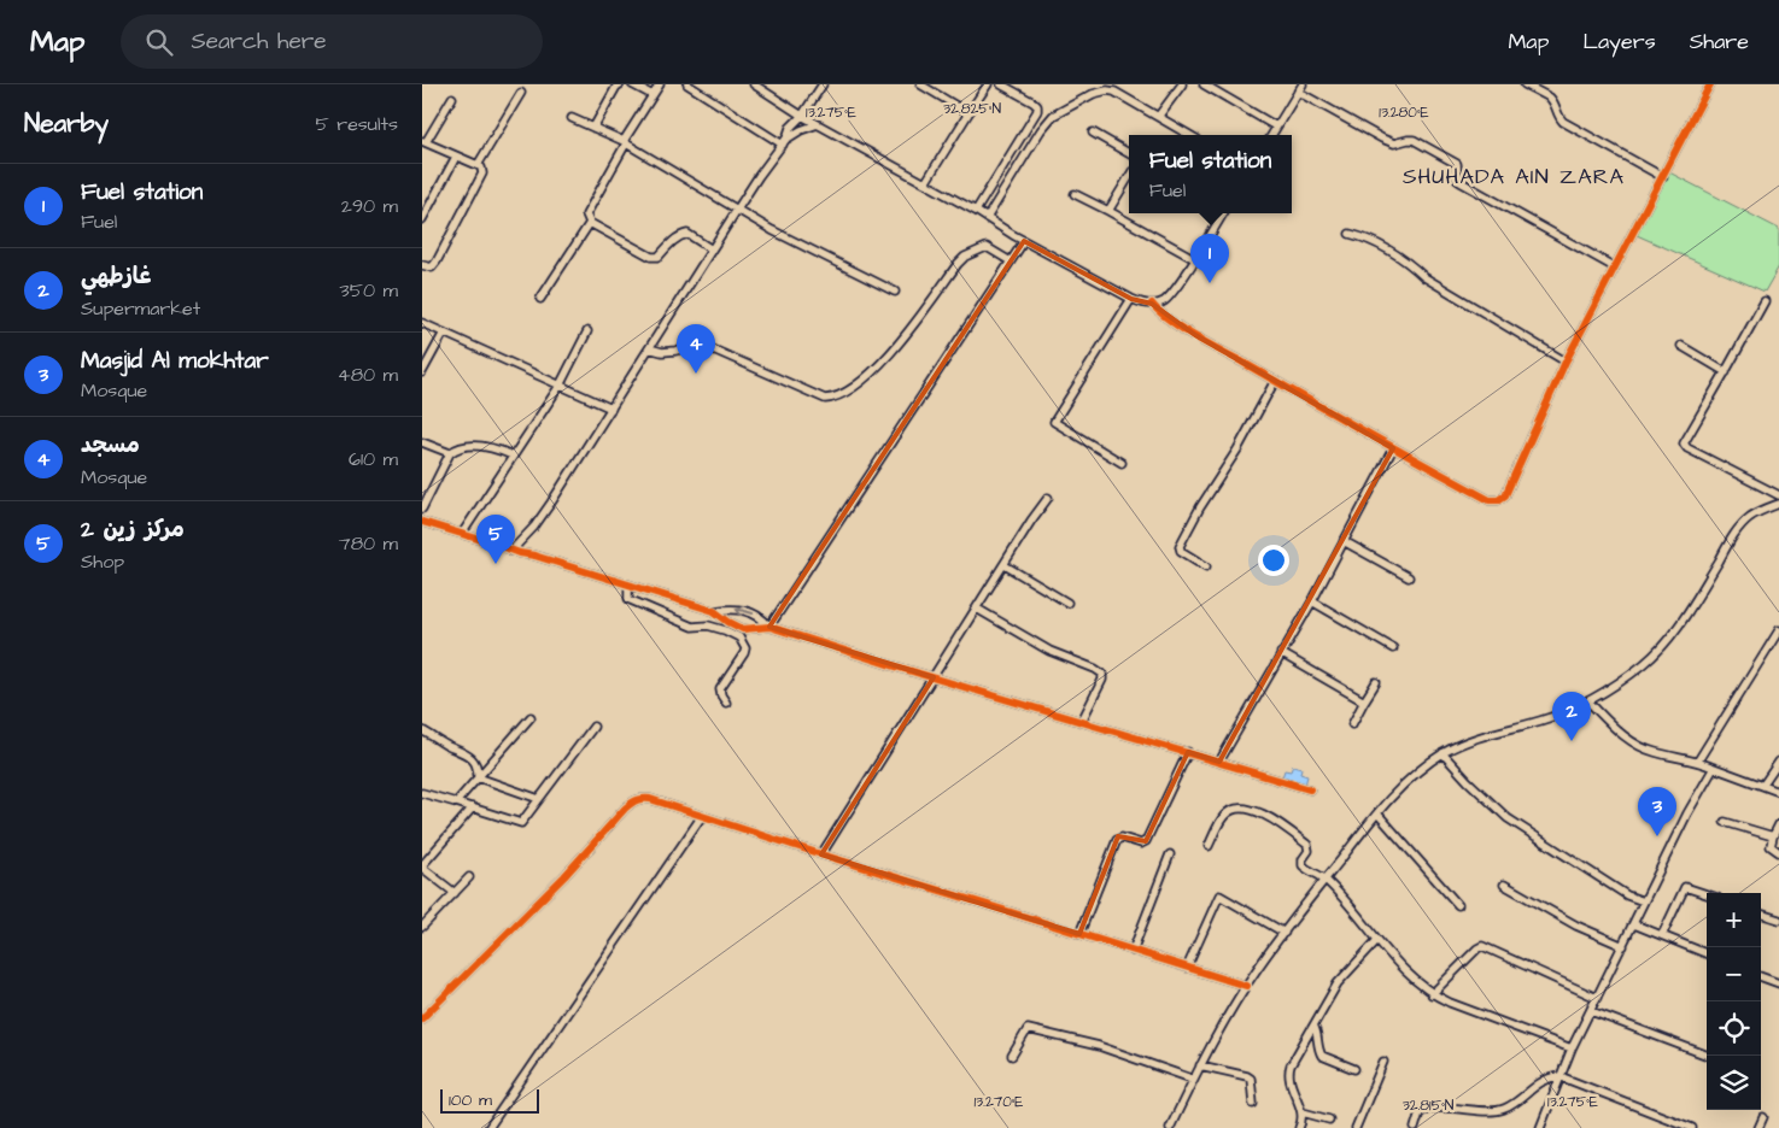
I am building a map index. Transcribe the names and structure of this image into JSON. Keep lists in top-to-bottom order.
{
  "districts": ["SHUHADA AIN ZARA"],
  "scale_bar": "100 m",
  "page": {
    "header": "Map",
    "search": "Search here",
    "nav": ["Map", "Layers", "Share"],
    "heading": ["Nearby", "5 results"],
    "popup": ["Fuel station", "Fuel"],
    "list": [
      {
        "mark": "1",
        "name": "Fuel station",
        "note": "Fuel",
        "value": "290 m"
      },
      {
        "mark": "2",
        "name": "غازطهي",
        "note": "Supermarket",
        "value": "350 m"
      },
      {
        "mark": "3",
        "name": "Masjid Al mokhtar",
        "note": "Mosque",
        "value": "480 m"
      },
      {
        "mark": "4",
        "name": "مسجد",
        "note": "Mosque",
        "value": "610 m"
      },
      {
        "mark": "5",
        "name": "مركز زين 2",
        "note": "Shop",
        "value": "780 m"
      }
    ],
    "pins": [
      "1",
      "4",
      "5",
      "2",
      "3"
    ],
    "map_buttons": ["+", "−"],
    "scale": "100 m"
  },
  "coordinates": [
    "32.825°N",
    "13.275°E",
    "13.280°E",
    "13.270°E",
    "32.815°N"
  ]
}
